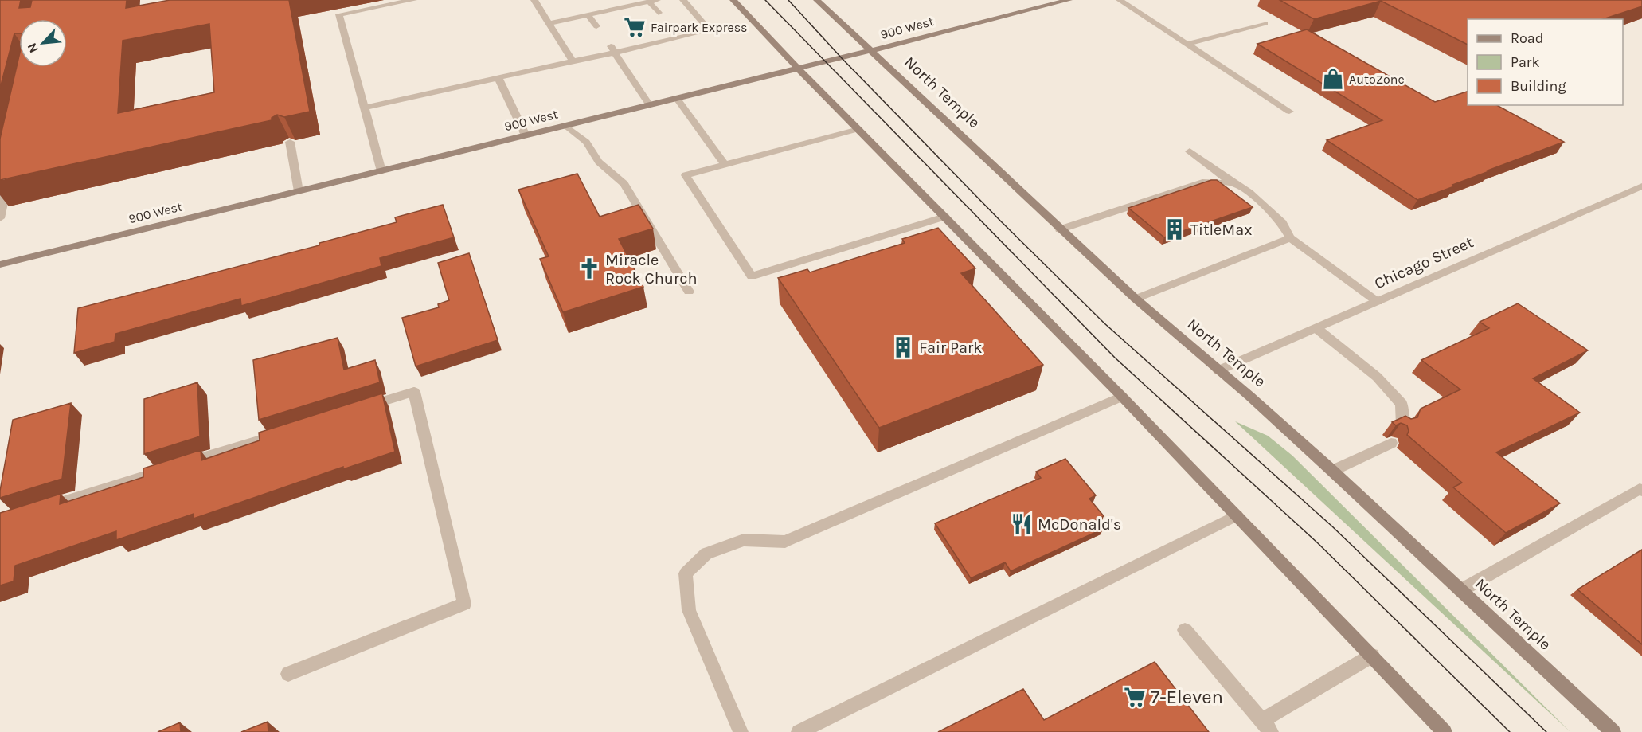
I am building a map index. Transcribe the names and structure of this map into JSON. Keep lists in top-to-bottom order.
{
  "streets": {
    "main road": ["900 West", "North Temple"],
    "street": ["Chicago Street"]
  },
  "crossings": [
    ["900 West", "North Temple"],
    ["North Temple", "Chicago Street"]
  ],
  "places": {
    "supermarket": ["Fairpark Express", "7-Eleven"],
    "shop": ["AutoZone"],
    "building": ["TitleMax", "Fair Park"],
    "church": ["Miracle Rock Church"],
    "restaurant": ["McDonald's"]
  },
  "legend": ["Road", "Park", "Building"],
  "north": "bottom left"
}
